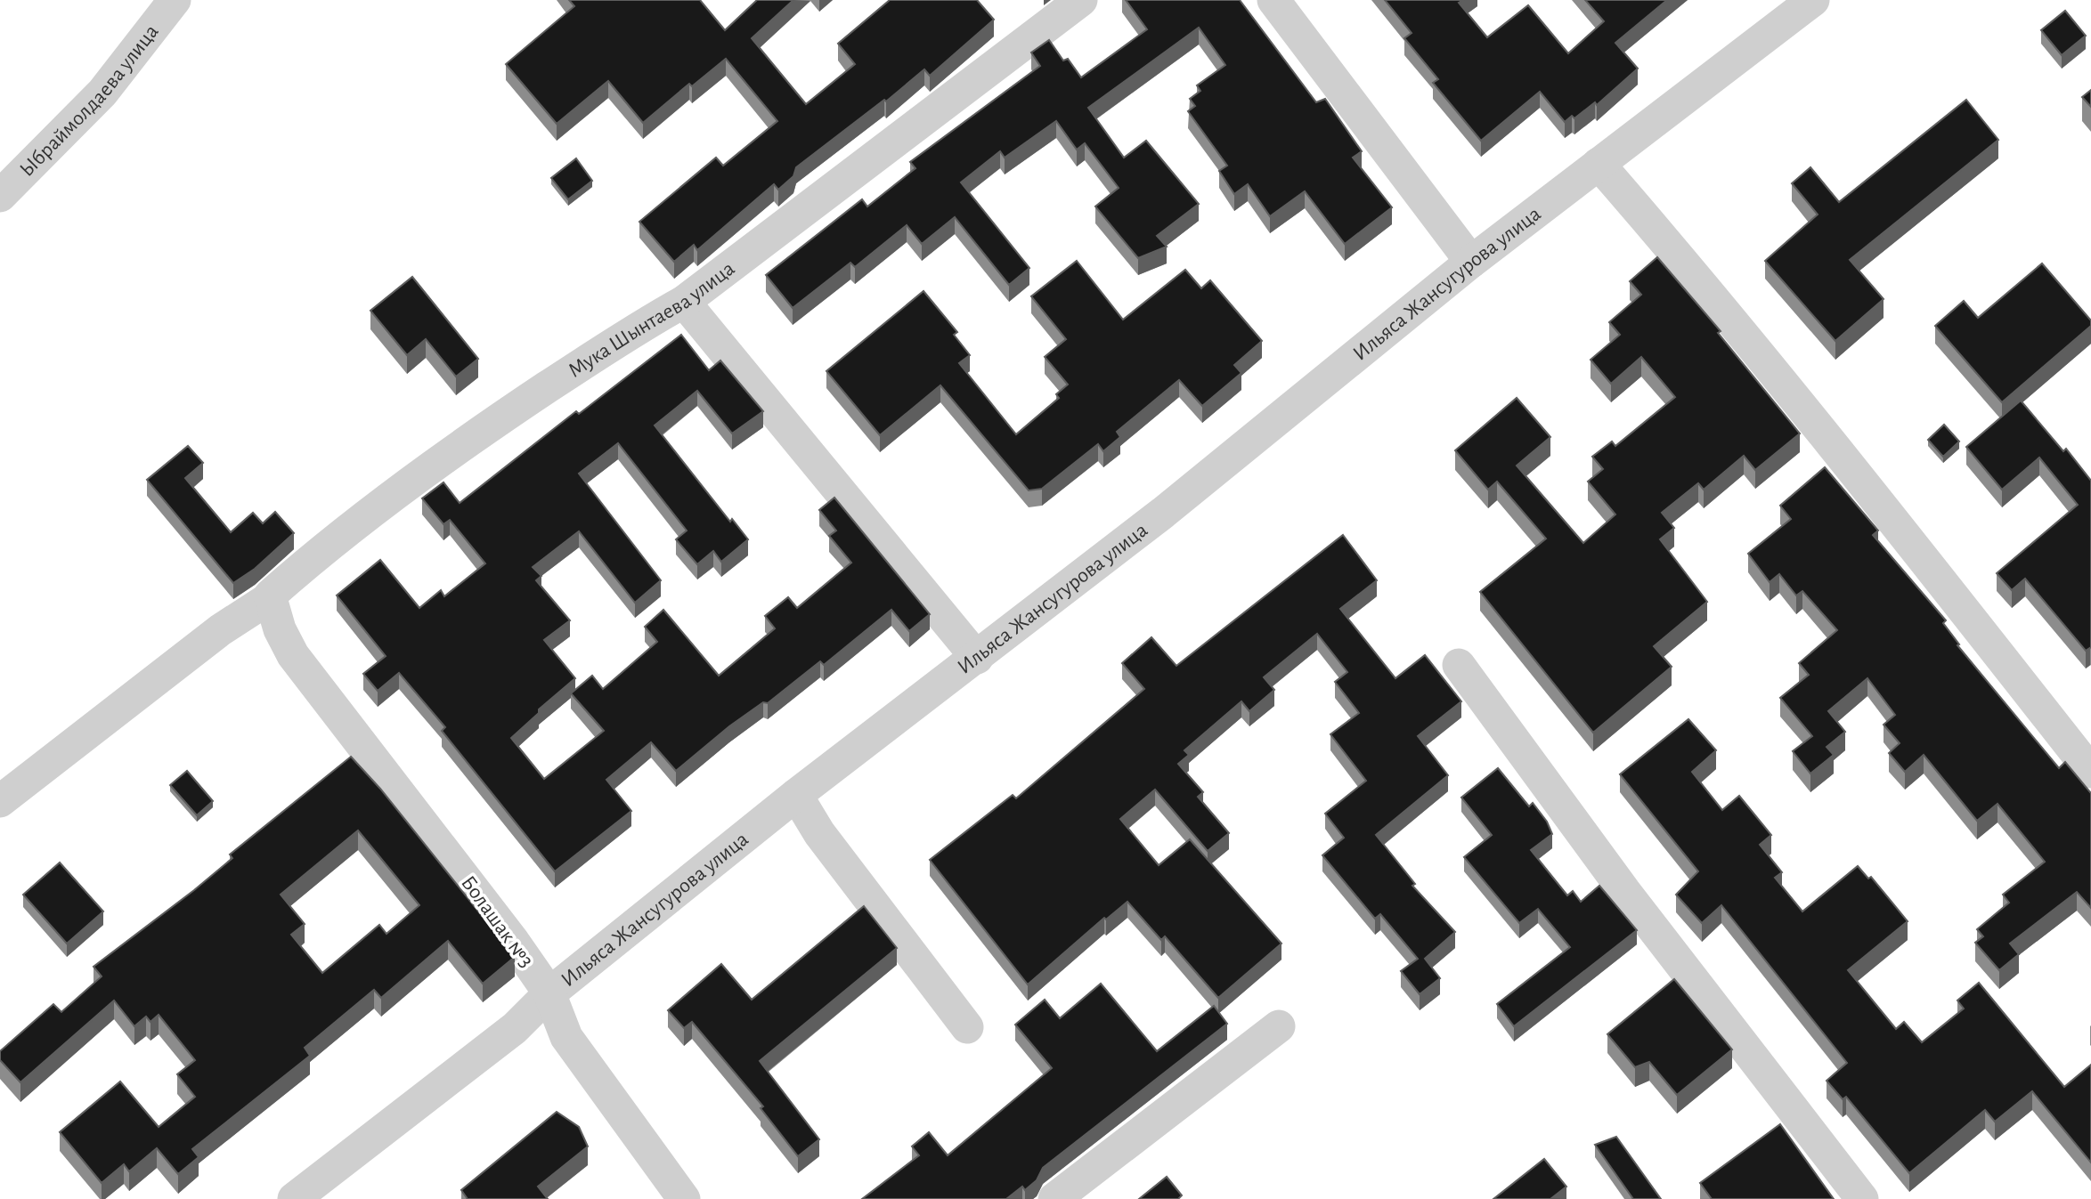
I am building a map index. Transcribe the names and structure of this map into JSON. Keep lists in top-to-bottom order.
{
  "streets": {
    "street": [
      "Ыбраймолдаева улица",
      "Ильяса Жансугурова улица",
      "Мука Шынтаева улица",
      "Болашак №3"
    ]
  },
  "crossings": [
    ["Ильяса Жансугурова улица", "Болашак №3"],
    ["Мука Шынтаева улица", "Болашак №3"]
  ]
}
